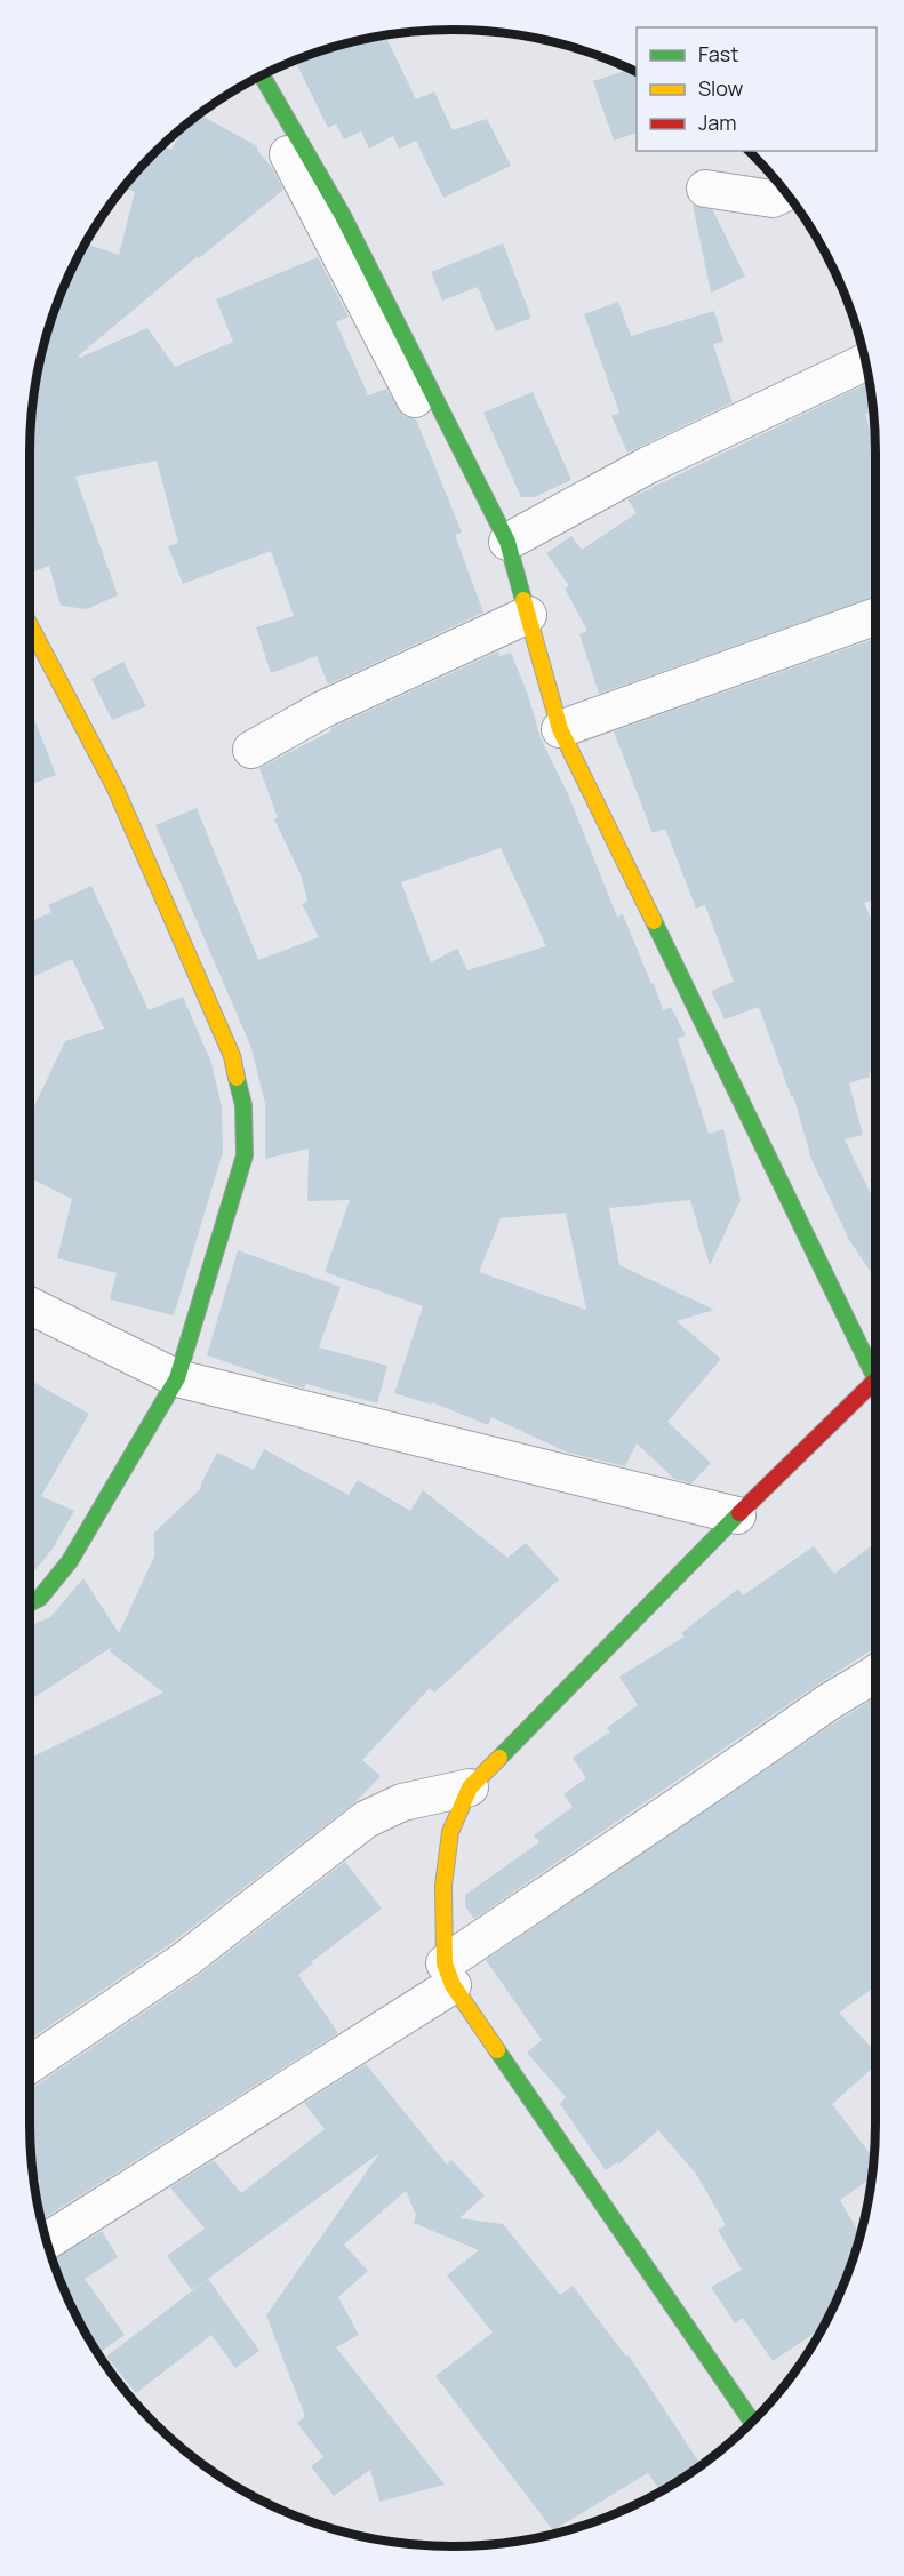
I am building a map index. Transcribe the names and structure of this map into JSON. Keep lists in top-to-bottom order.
{
  "legend": ["Fast", "Slow", "Jam"]
}
